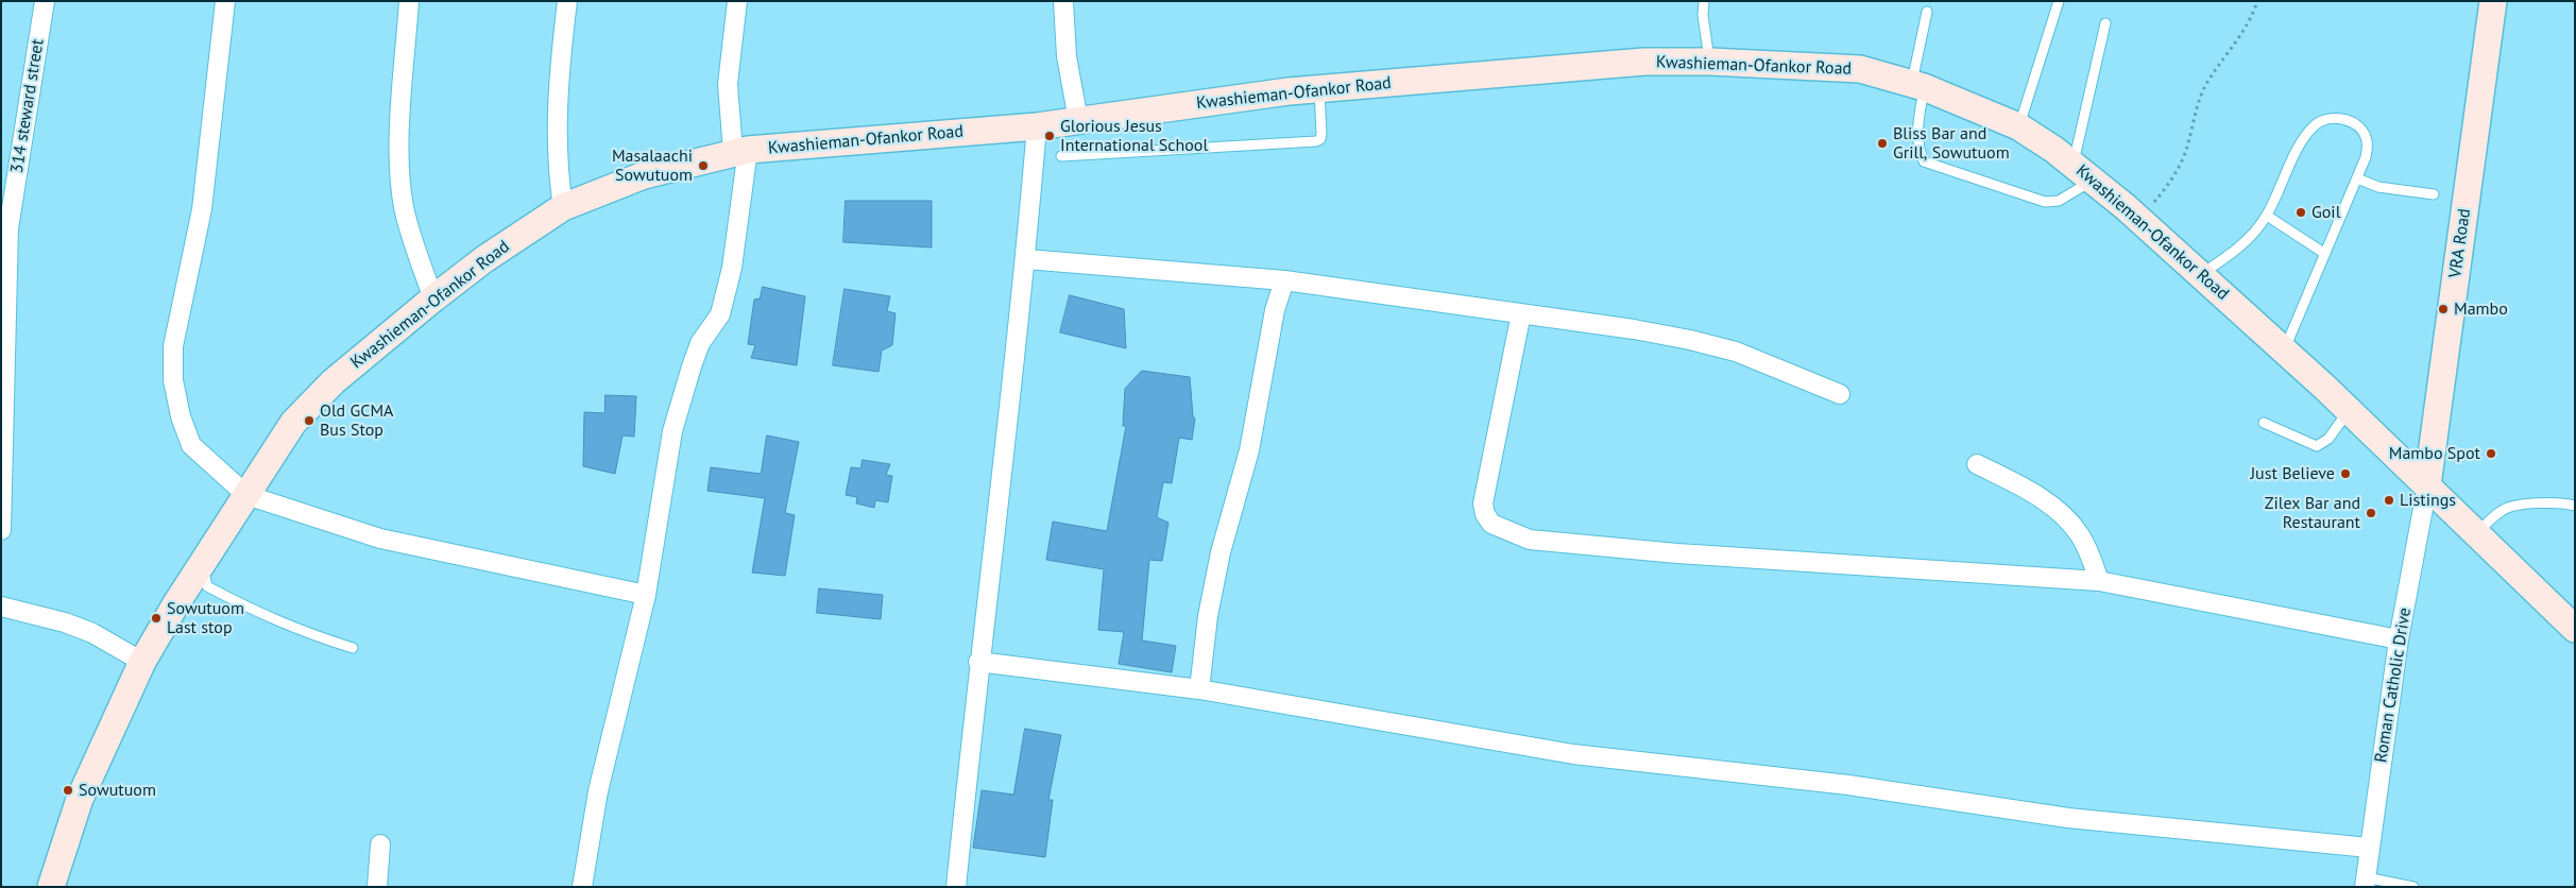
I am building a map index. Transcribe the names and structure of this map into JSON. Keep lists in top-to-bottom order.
{
  "streets": {
    "main road": ["Kwashieman-Ofankor Road", "VRA Road"],
    "street": ["314 steward street", "Roman Catholic Drive"]
  },
  "crossings": [
    ["Kwashieman-Ofankor Road", "VRA Road"],
    ["Kwashieman-Ofankor Road", "Roman Catholic Drive"],
    ["VRA Road", "Roman Catholic Drive"]
  ],
  "places": [
    "Glorious Jesus International School",
    "Bliss Bar and Grill, Sowutuom",
    "Masalaachi Sowutuom",
    "Goil",
    "Mambo",
    "Old GCMA Bus Stop",
    "Mambo Spot",
    "Just Believe",
    "Listings",
    "Zilex Bar and Restaurant",
    "Sowutuom Last stop",
    "Sowutuom"
  ]
}
